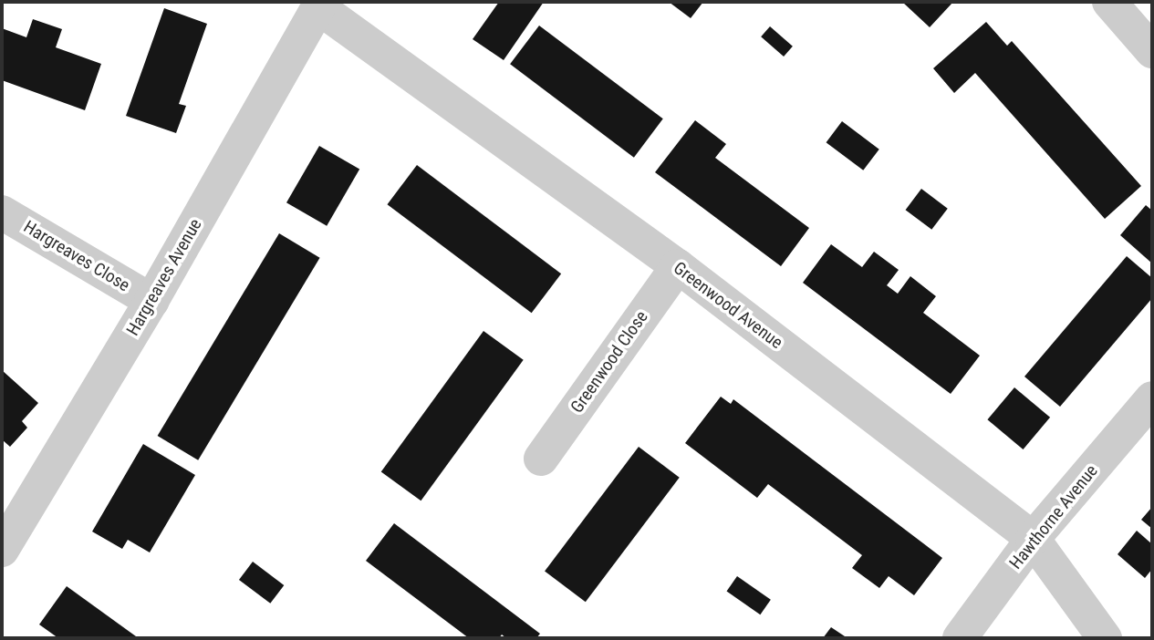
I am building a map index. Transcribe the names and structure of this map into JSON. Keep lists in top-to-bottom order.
{
  "streets": {
    "street": [
      "Hargreaves Close",
      "Hargreaves Avenue",
      "Greenwood Avenue",
      "Greenwood Close",
      "Hawthorne Avenue"
    ]
  },
  "crossings": [
    ["Hargreaves Close", "Hargreaves Avenue"],
    ["Hargreaves Avenue", "Greenwood Avenue"],
    ["Greenwood Avenue", "Greenwood Close"],
    ["Greenwood Avenue", "Hawthorne Avenue"]
  ]
}
